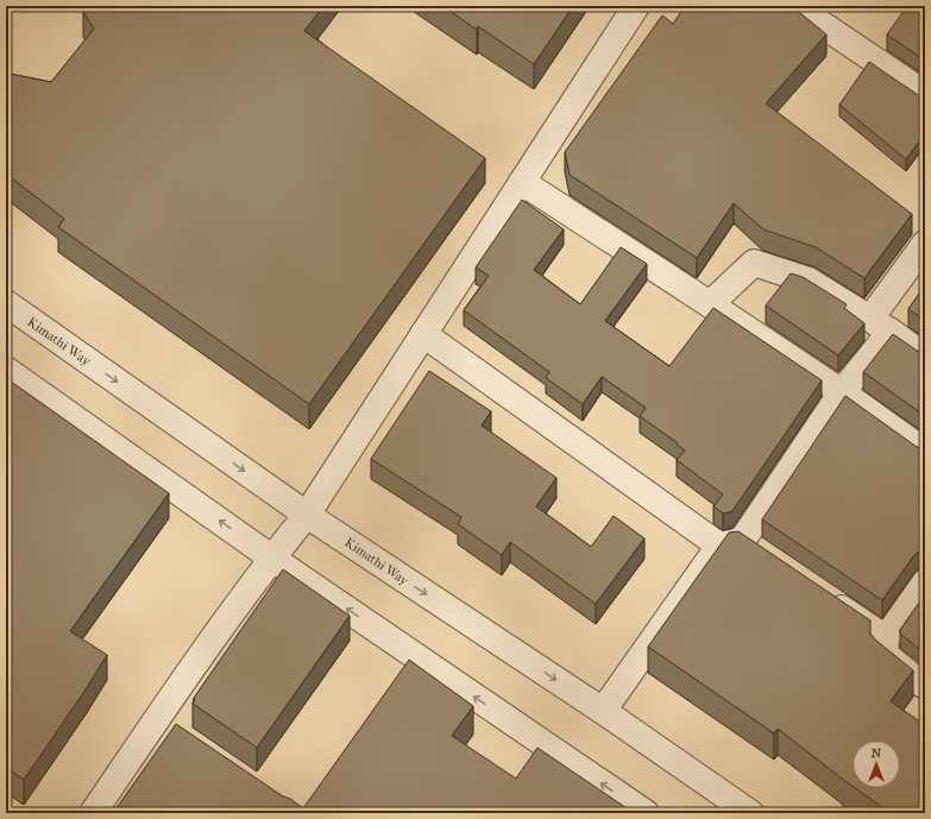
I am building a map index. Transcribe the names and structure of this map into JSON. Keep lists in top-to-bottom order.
{
  "streets": {
    "street": ["Kimathi Way"]
  },
  "north": "top"
}
